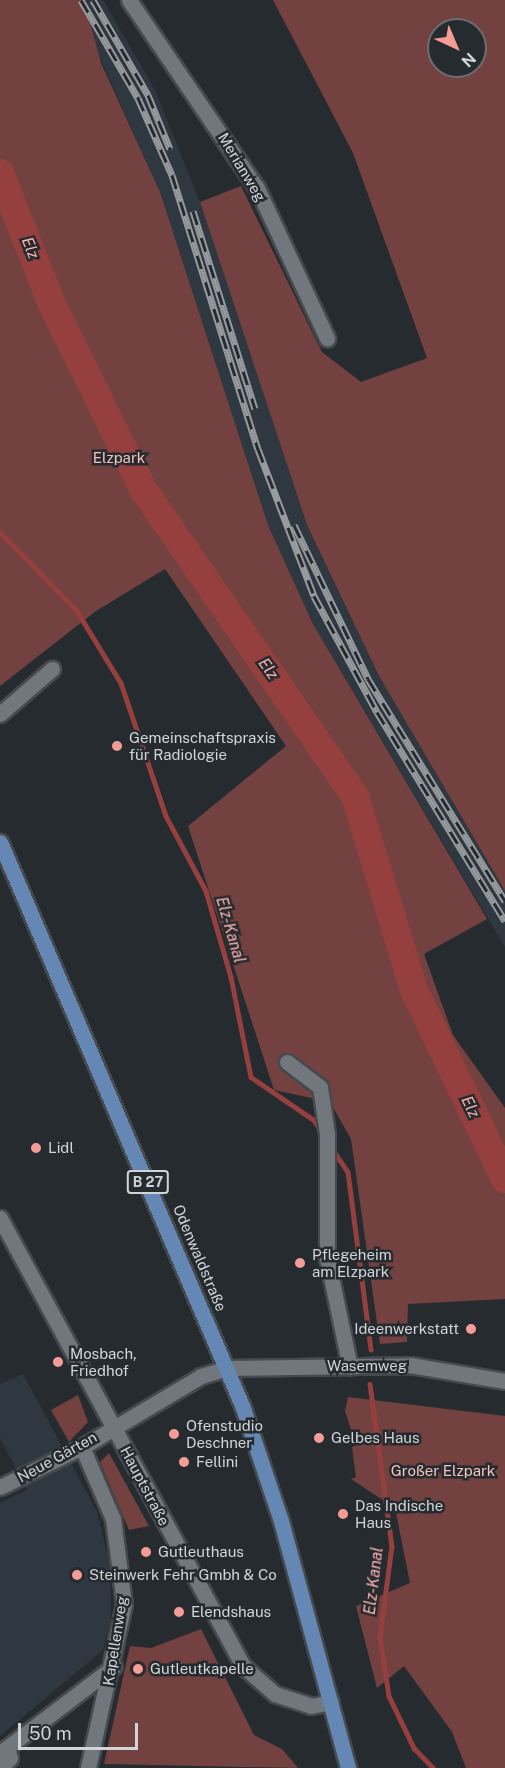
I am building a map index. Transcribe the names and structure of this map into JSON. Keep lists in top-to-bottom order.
{
  "streets": {
    "main road": ["B 27", "Odenwaldstraße"],
    "street": [
      "Merianweg",
      "Wasemweg",
      "Neue Gärten",
      "Hauptstraße",
      "Kapellenweg"
    ]
  },
  "crossings": [
    ["B 27", "Odenwaldstraße"],
    ["B 27", "Hauptstraße"],
    ["Odenwaldstraße", "Wasemweg"],
    ["Odenwaldstraße", "Hauptstraße"],
    ["Wasemweg", "Neue Gärten"],
    ["Wasemweg", "Hauptstraße"],
    ["Neue Gärten", "Hauptstraße"],
    ["Neue Gärten", "Kapellenweg"]
  ],
  "water": ["Elz", "Elz-Kanal"],
  "parks": ["Elzpark", "Großer Elzpark"],
  "places": [
    "Gemeinschaftspraxis für Radiologie",
    "Lidl",
    "Pflegeheim am Elzpark",
    "Ideenwerkstatt",
    "Mosbach, Friedhof",
    "Ofenstudio Deschner",
    "Gelbes Haus",
    "Fellini",
    "Das Indische Haus",
    "Gutleuthaus",
    "Steinwerk Fehr Gmbh & Co",
    "Elendshaus",
    "Gutleutkapelle"
  ],
  "scale_bar": "50 m",
  "north": "bottom right"
}
